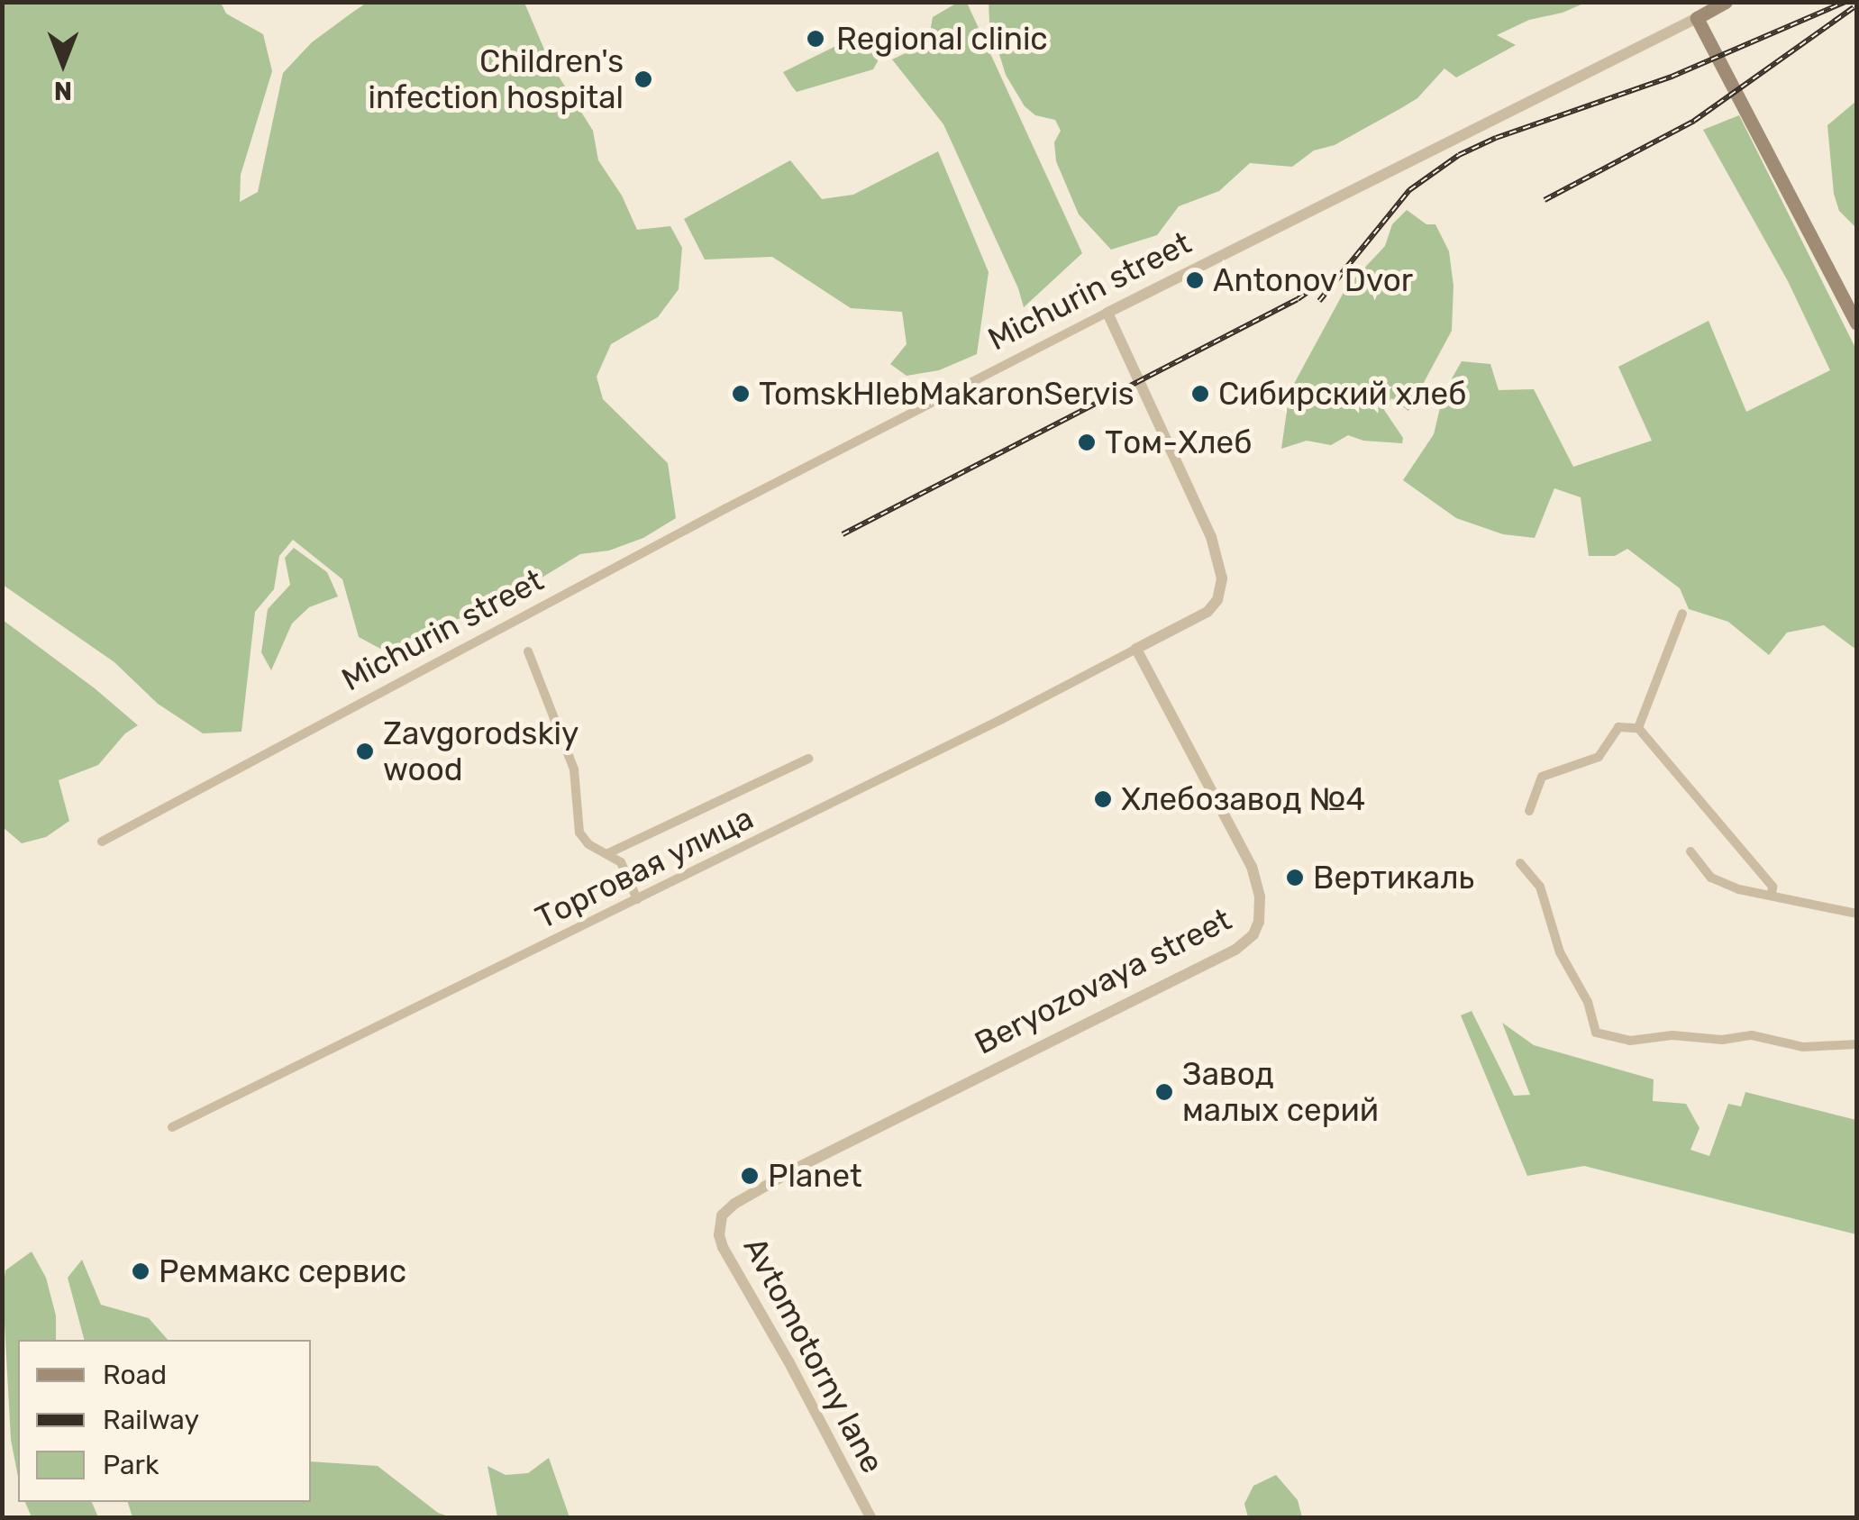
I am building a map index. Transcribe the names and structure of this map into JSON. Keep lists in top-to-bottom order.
{
  "streets": {
    "main road": ["Michurin street"],
    "street": ["Торговая улица", "Beryozovaya street", "Avtomotorny lane"]
  },
  "crossings": [
    ["Торговая улица", "Beryozovaya street"],
    ["Beryozovaya street", "Avtomotorny lane"]
  ],
  "places": [
    "Regional clinic",
    "Children's infection hospital",
    "Antonov Dvor",
    "TomskHlebMakaronServis",
    "Сибирский хлеб",
    "Том-Хлеб",
    "Zavgorodskiy wood",
    "Хлебозавод №4",
    "Вертикаль",
    "Завод малых серий",
    "Planet",
    "Реммакс сервис"
  ],
  "legend": ["Road", "Railway", "Park"],
  "north": "bottom"
}
